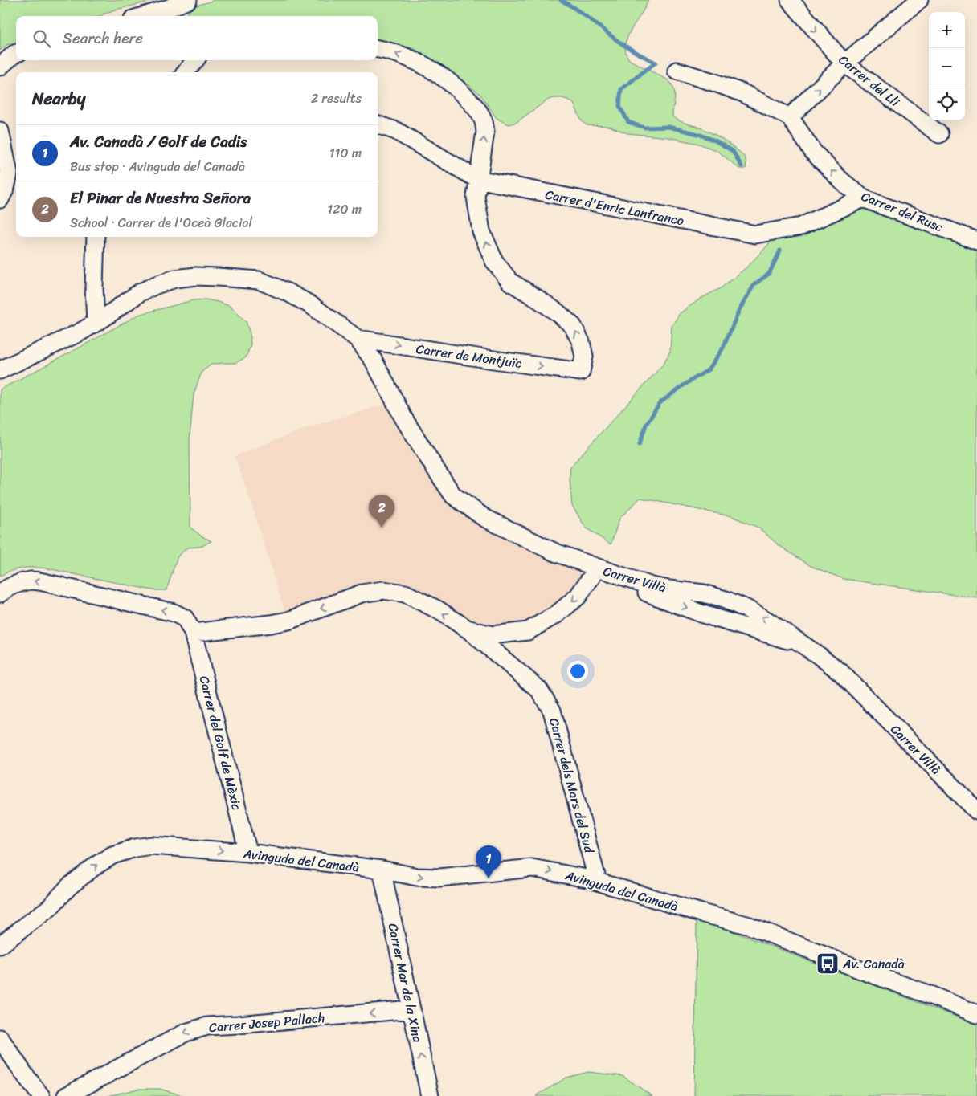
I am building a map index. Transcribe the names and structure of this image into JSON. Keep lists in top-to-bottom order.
{
  "streets": {
    "street": [
      "Carrer del Lli",
      "Carrer d'Enric Lanfranco",
      "Carrer del Rusc",
      "Carrer de Montjuïc",
      "Carrer Villà",
      "Carrer del Golf de Mèxic",
      "Carrer dels Mars del Sud",
      "Avinguda del Canadà",
      "Carrer Mar de la Xina",
      "Carrer Josep Pallach"
    ]
  },
  "crossings": [
    ["Carrer d'Enric Lanfranco", "Carrer del Rusc"],
    ["Carrer d'Enric Lanfranco", "Carrer de Montjuïc"],
    ["Carrer de Montjuïc", "Carrer Villà"],
    ["Carrer del Golf de Mèxic", "Avinguda del Canadà"],
    ["Carrer dels Mars del Sud", "Avinguda del Canadà"],
    ["Avinguda del Canadà", "Carrer Mar de la Xina"],
    ["Carrer Mar de la Xina", "Carrer Josep Pallach"]
  ],
  "one_way": [
    "Carrer del Lli",
    "Avinguda del Canadà",
    "Carrer Mar de la Xina",
    "Carrer Josep Pallach"
  ],
  "places": {
    "bus stop": ["Av. Canadà"]
  },
  "page": {
    "map_buttons": ["+", "−"],
    "search": "Search here",
    "heading": ["Nearby", "2 results"],
    "list": [
      {
        "mark": "1",
        "name": "Av. Canadà / Golf de Cadis",
        "note": "Bus stop · Avinguda del Canadà",
        "value": "110 m"
      },
      {
        "mark": "2",
        "name": "El Pinar de Nuestra Señora",
        "note": "School · Carrer de l'Oceà Glacial",
        "value": "120 m"
      }
    ],
    "pins": ["2", "1"]
  }
}
